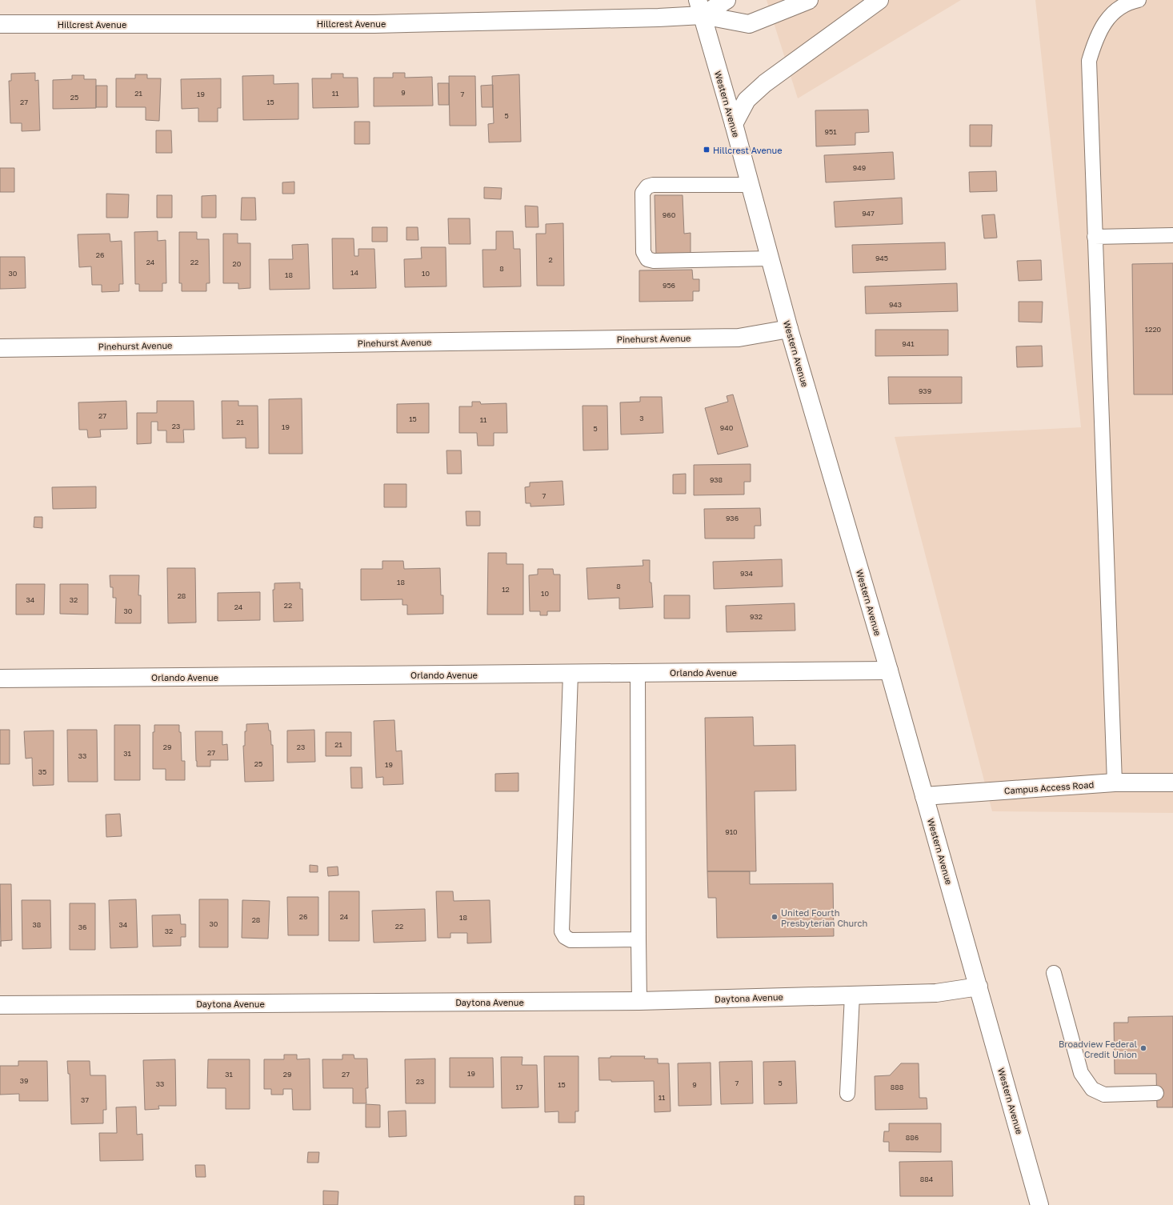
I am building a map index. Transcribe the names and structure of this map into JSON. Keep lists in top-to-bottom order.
{
  "streets": {
    "street": [
      "Hillcrest Avenue",
      "Western Avenue",
      "Pinehurst Avenue",
      "Orlando Avenue",
      "Campus Access Road",
      "Daytona Avenue"
    ]
  },
  "crossings": [
    ["Hillcrest Avenue", "Western Avenue"],
    ["Western Avenue", "Pinehurst Avenue"],
    ["Western Avenue", "Orlando Avenue"],
    ["Western Avenue", "Campus Access Road"],
    ["Western Avenue", "Daytona Avenue"]
  ],
  "places": {
    "transit": ["Hillcrest Avenue"],
    "other": ["United Fourth Presbyterian Church", "Broadview Federal Credit Union"]
  },
  "house_numbers": [
    "9",
    "21",
    "11",
    "19",
    "7",
    "25",
    "27",
    "15",
    "5",
    "951",
    "949",
    "947",
    "960",
    "26",
    "945",
    "2",
    "24",
    "22",
    "20",
    "8",
    "14",
    "30",
    "10",
    "18",
    "956",
    "943",
    "1220",
    "941",
    "939",
    "27",
    "3",
    "15",
    "11",
    "21",
    "23",
    "19",
    "940",
    "5",
    "938",
    "7",
    "936",
    "934",
    "18",
    "8",
    "12",
    "10",
    "28",
    "34",
    "32",
    "22",
    "24",
    "30",
    "932",
    "21",
    "29",
    "23",
    "27",
    "31",
    "33",
    "25",
    "19",
    "35",
    "910",
    "26",
    "24",
    "18",
    "28",
    "30",
    "38",
    "34",
    "22",
    "36",
    "32",
    "19",
    "31",
    "29",
    "27",
    "39",
    "23",
    "7",
    "5",
    "33",
    "15",
    "9",
    "17",
    "888",
    "11",
    "37",
    "886",
    "884"
  ]
}
